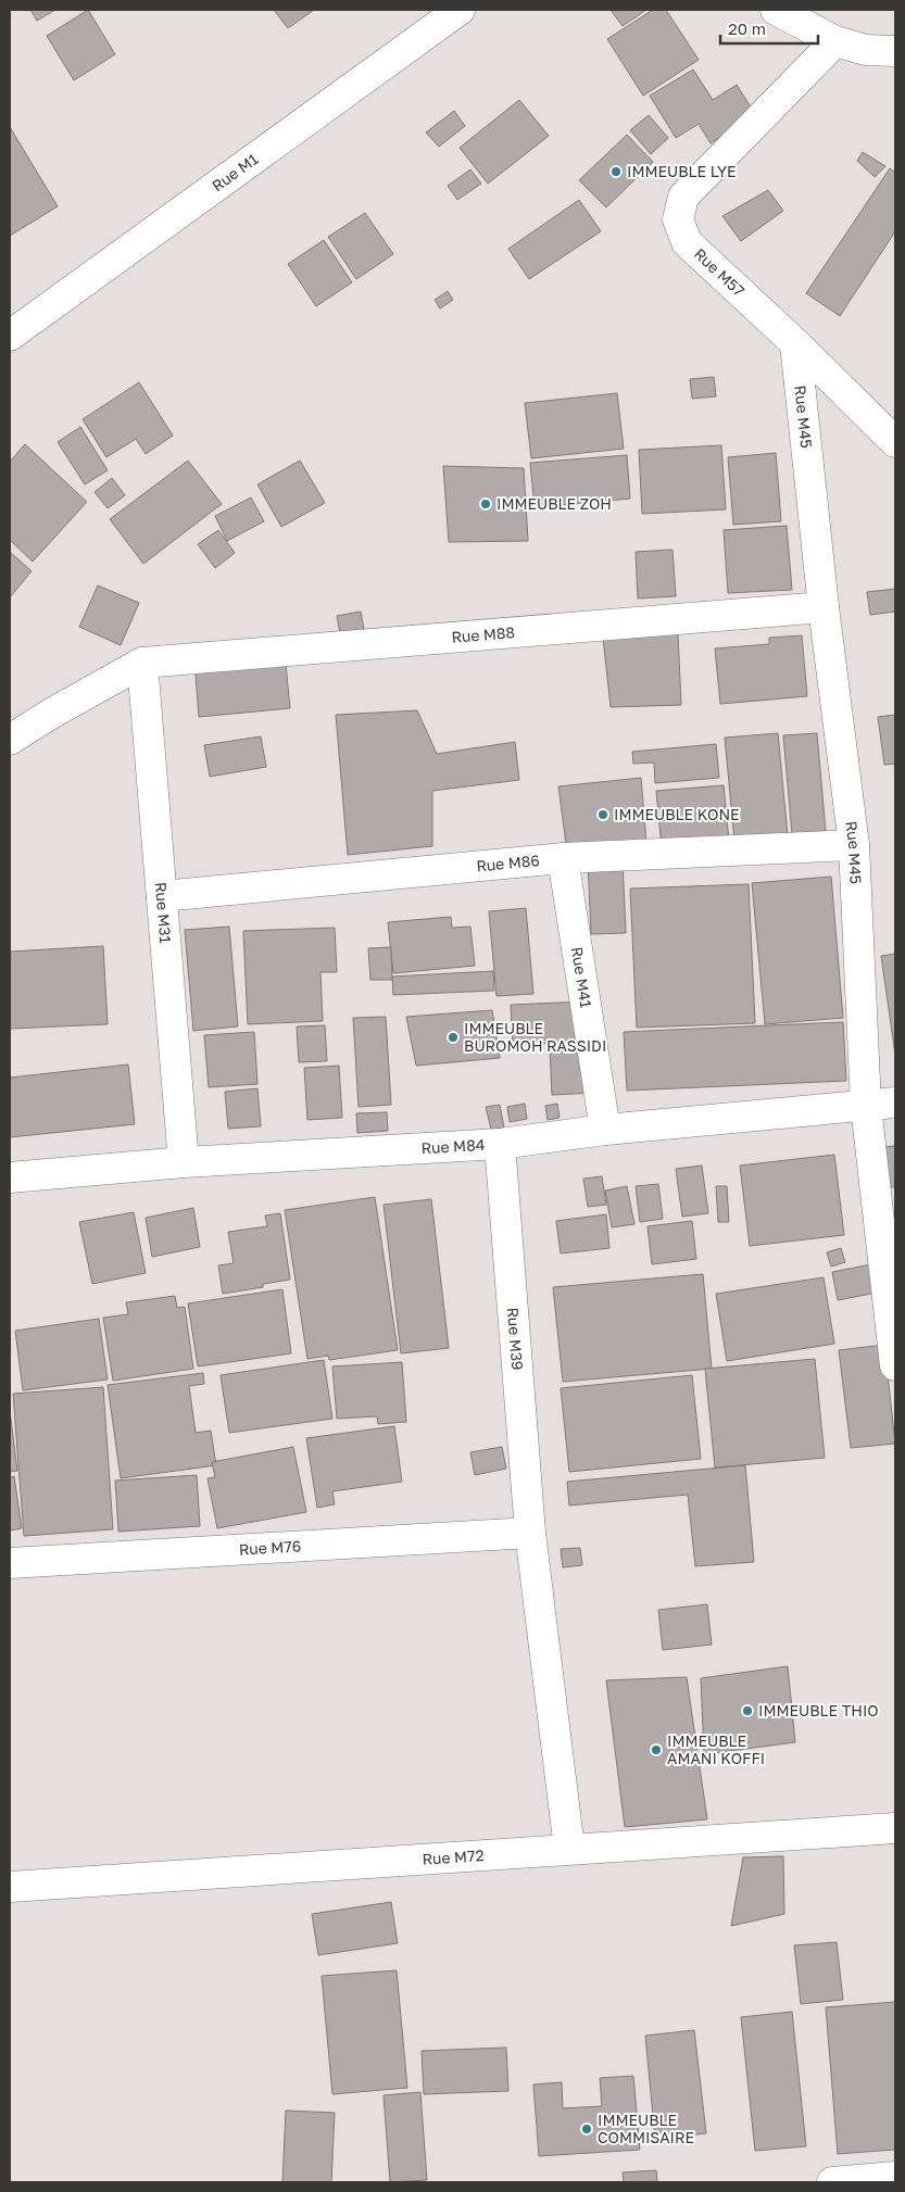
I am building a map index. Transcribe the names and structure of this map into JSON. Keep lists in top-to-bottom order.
{
  "streets": {
    "street": [
      "Rue M1",
      "Rue M57",
      "Rue M45",
      "Rue M88",
      "Rue M86",
      "Rue M31",
      "Rue M41",
      "Rue M84",
      "Rue M39",
      "Rue M76",
      "Rue M72"
    ]
  },
  "crossings": [
    ["Rue M57", "Rue M45"],
    ["Rue M45", "Rue M88"],
    ["Rue M45", "Rue M86"],
    ["Rue M45", "Rue M84"],
    ["Rue M88", "Rue M31"],
    ["Rue M86", "Rue M31"],
    ["Rue M86", "Rue M41"],
    ["Rue M31", "Rue M84"],
    ["Rue M41", "Rue M84"],
    ["Rue M84", "Rue M39"],
    ["Rue M39", "Rue M76"],
    ["Rue M39", "Rue M72"]
  ],
  "places": [
    "IMMEUBLE LYE",
    "IMMEUBLE ZOH",
    "IMMEUBLE KONE",
    "IMMEUBLE BUROMOH RASSIDI",
    "IMMEUBLE THIO",
    "IMMEUBLE AMANI KOFFI",
    "IMMEUBLE COMMISAIRE"
  ],
  "scale_bar": "20 m"
}
